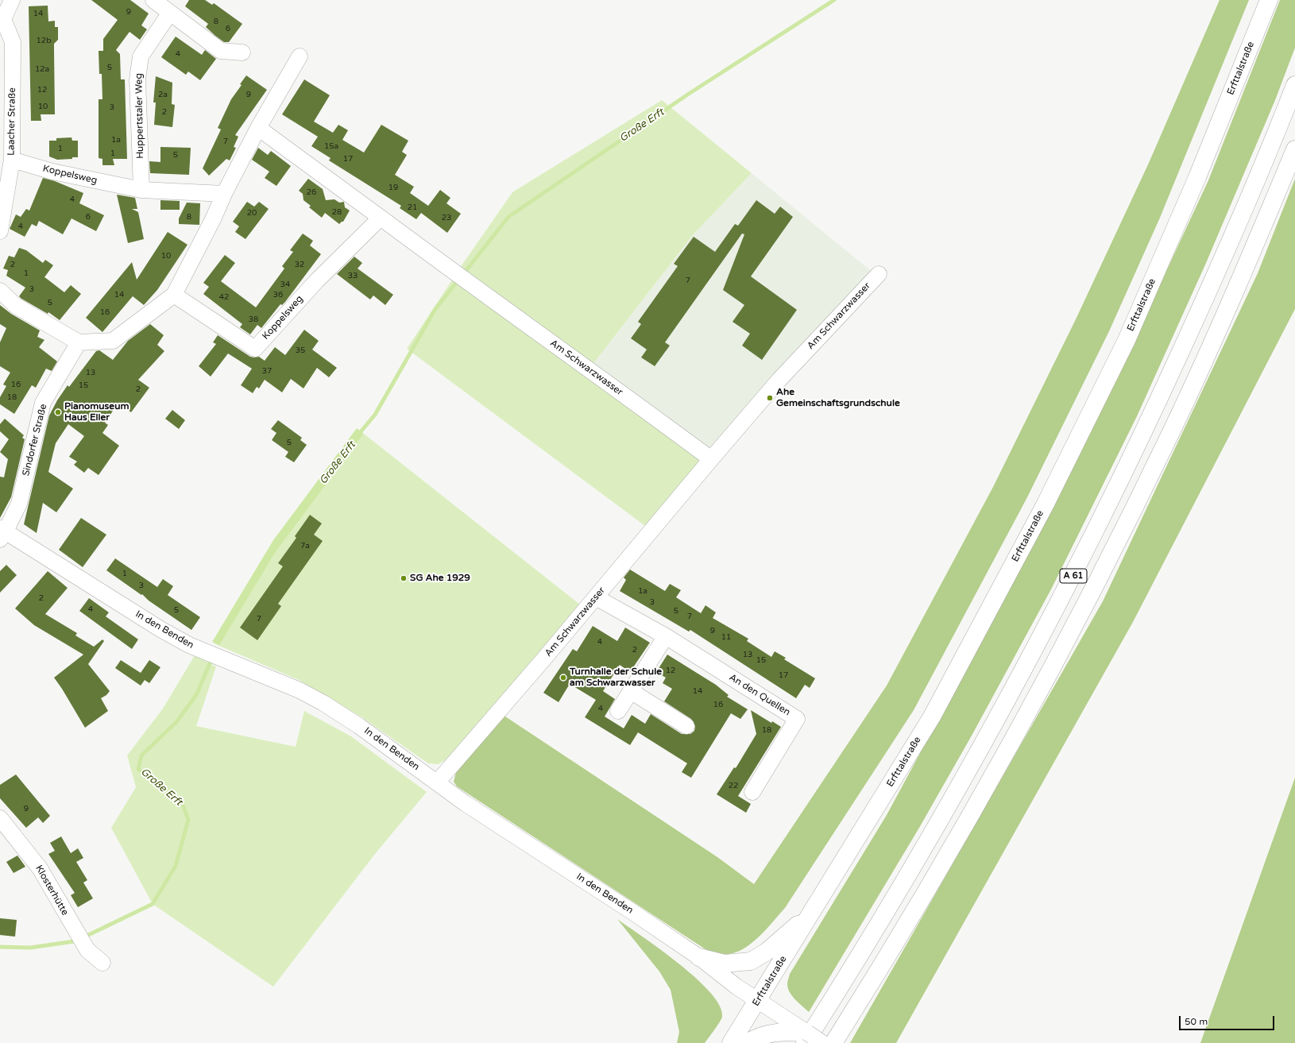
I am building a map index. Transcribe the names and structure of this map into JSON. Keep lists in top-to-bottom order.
{
  "streets": {
    "main road": ["Erfttalstraße", "A 61"],
    "street": [
      "Huppertstaler Weg",
      "Laacher Straße",
      "Koppelsweg",
      "Am Schwarzwasser",
      "Sindorfer Straße",
      "In den Benden",
      "An den Quellen",
      "Klosterhütte"
    ]
  },
  "crossings": [
    ["Erfttalstraße", "In den Benden"],
    ["Huppertstaler Weg", "Koppelsweg"],
    ["Laacher Straße", "Koppelsweg"],
    ["Koppelsweg", "Am Schwarzwasser"],
    ["Am Schwarzwasser", "In den Benden"],
    ["Am Schwarzwasser", "An den Quellen"],
    ["Sindorfer Straße", "In den Benden"],
    ["A 61", "In den Benden"]
  ],
  "water": ["Große Erft"],
  "places": [
    "Ahe Gemeinschaftsgrundschule",
    "Pianomuseum Haus Eller",
    "SG Ahe 1929",
    "Turnhalle der Schule am Schwarzwasser"
  ],
  "house_numbers": [
    "9",
    "14",
    "8",
    "6",
    "12b",
    "4",
    "5",
    "12a",
    "12",
    "2a",
    "9",
    "10",
    "3",
    "2",
    "1a",
    "7",
    "15a",
    "1",
    "1",
    "5",
    "17",
    "19",
    "26",
    "4",
    "21",
    "28",
    "20",
    "6",
    "8",
    "23",
    "4",
    "10",
    "2",
    "32",
    "1",
    "33",
    "7",
    "34",
    "3",
    "14",
    "36",
    "42",
    "5",
    "16",
    "38",
    "35",
    "37",
    "13",
    "16",
    "15",
    "2",
    "18",
    "5",
    "7a",
    "1",
    "3",
    "1a",
    "2",
    "3",
    "4",
    "5",
    "5",
    "7",
    "7",
    "9",
    "11",
    "4",
    "2",
    "13",
    "15",
    "12",
    "17",
    "14",
    "16",
    "4",
    "18",
    "22",
    "9"
  ],
  "scale_bar": "50 m"
}
